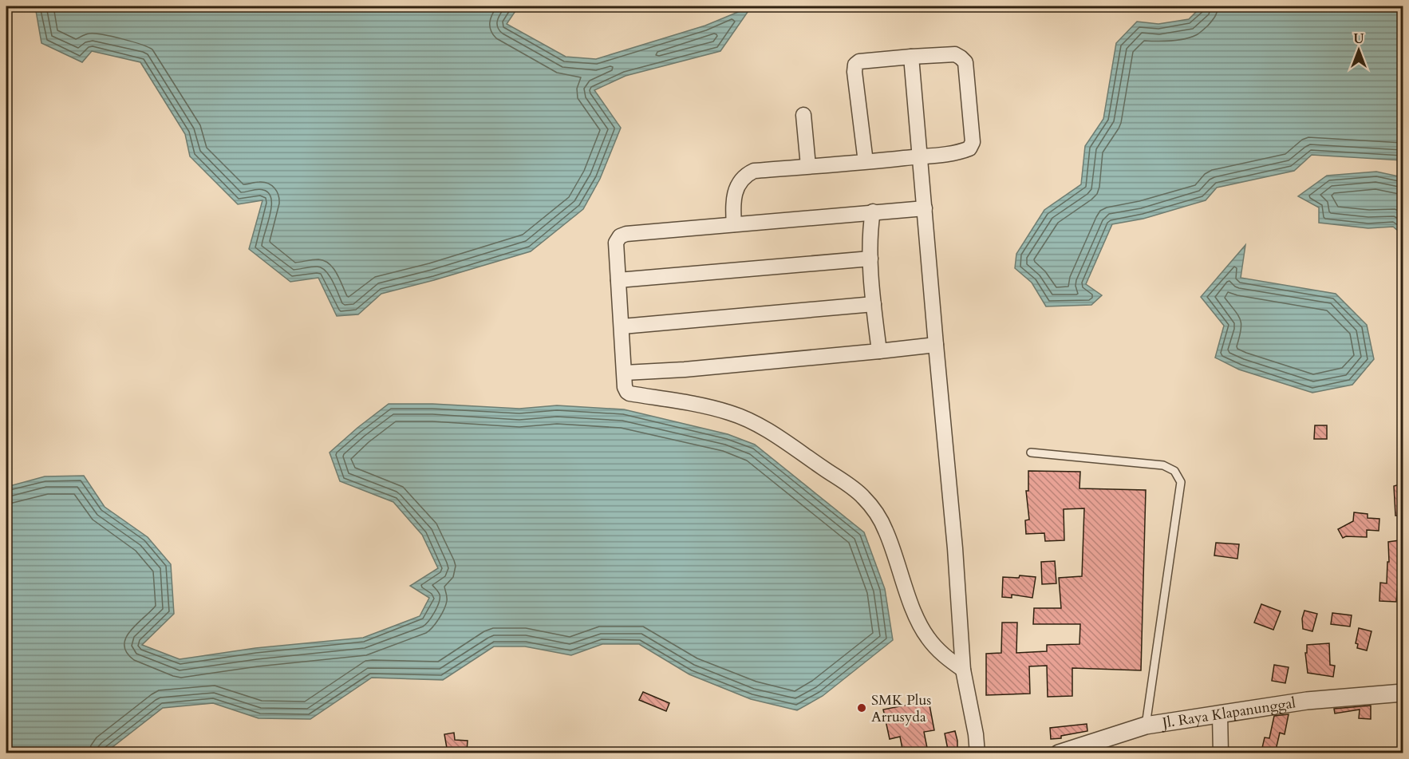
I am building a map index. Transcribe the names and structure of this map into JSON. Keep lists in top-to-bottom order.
{
  "streets": {
    "street": ["Jl. Raya Klapanunggal"]
  },
  "places": ["SMK Plus Arrusyda"],
  "north": "top"
}
